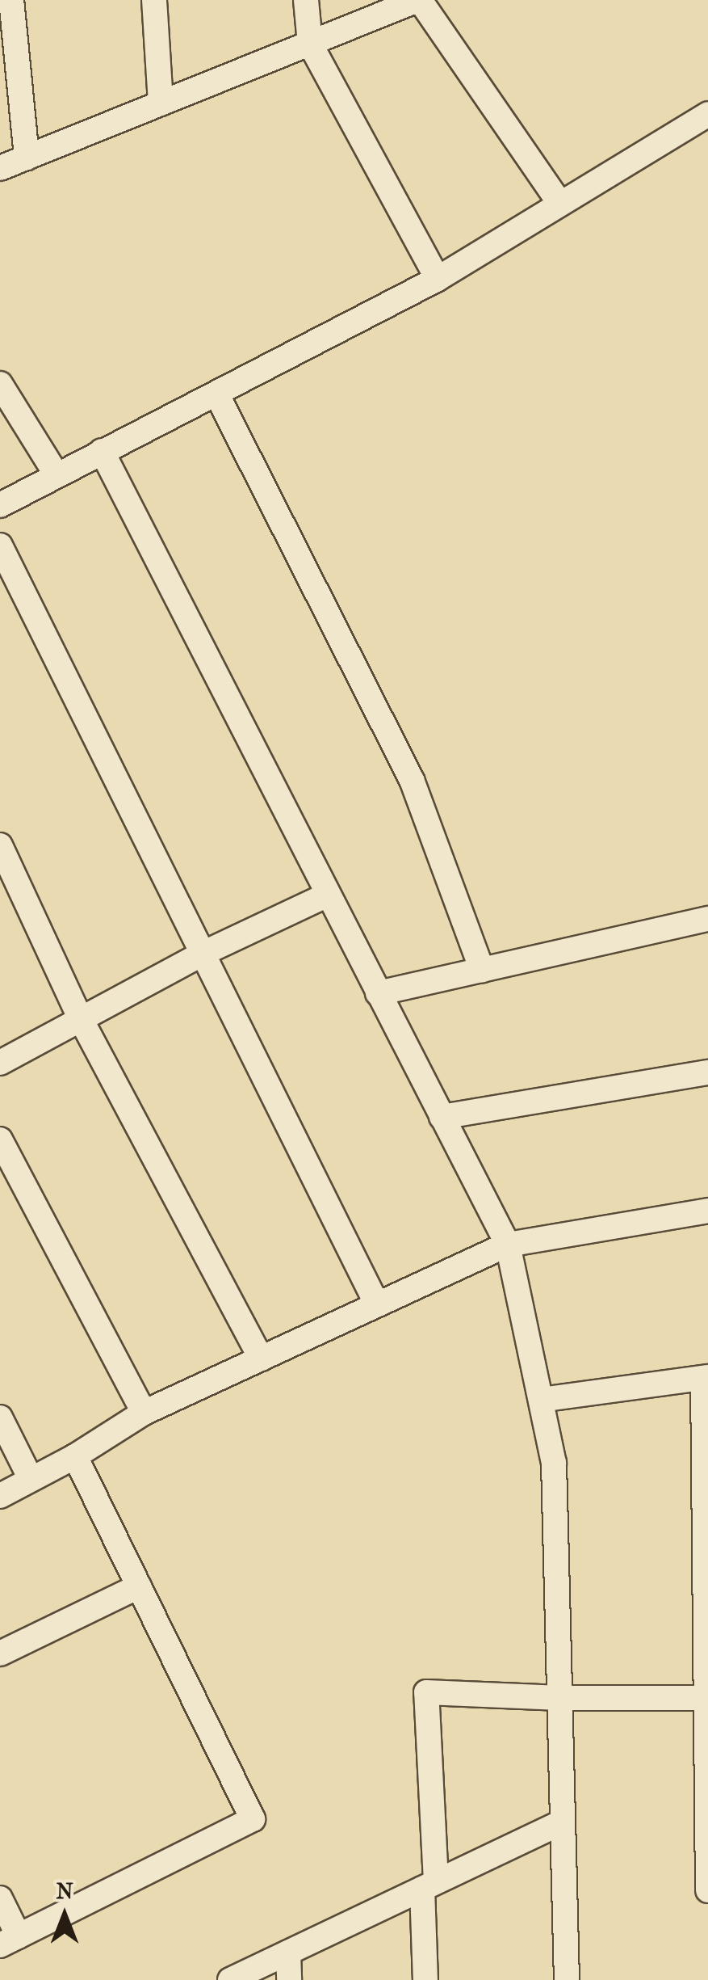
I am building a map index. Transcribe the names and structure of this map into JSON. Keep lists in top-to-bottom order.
{
  "north": "top"
}
